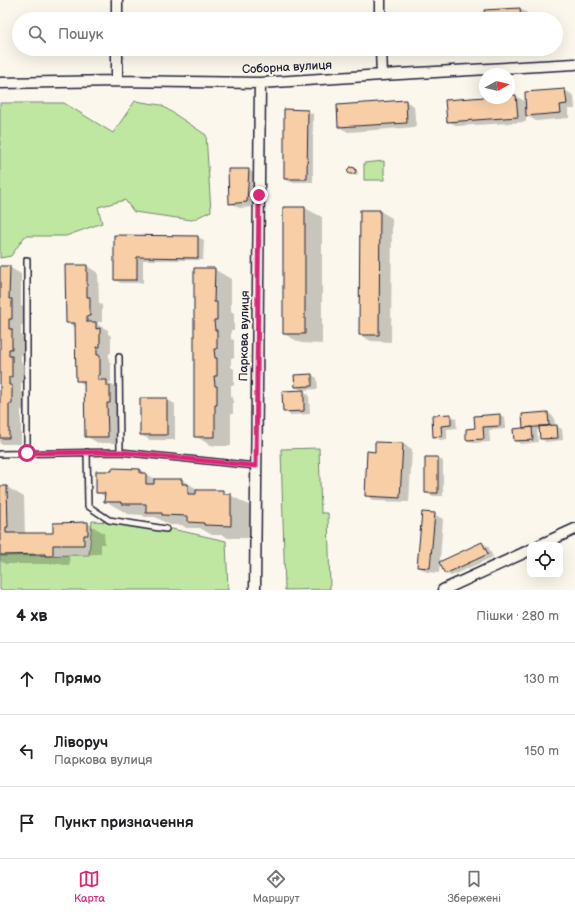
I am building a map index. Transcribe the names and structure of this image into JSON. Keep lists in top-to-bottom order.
{
  "streets": {
    "street": ["Соборна вулиця", "Паркова вулиця"]
  },
  "crossings": [
    ["Соборна вулиця", "Паркова вулиця"]
  ],
  "north": "right",
  "page": {
    "search": "Пошук",
    "heading": ["4 хв", "Пішки · 280 m"],
    "list": [
      ["Прямо", "130 m"],
      ["Ліворуч", "Паркова вулиця", "150 m"],
      "Пункт призначення"
    ],
    "nav": ["Карта", "Маршрут", "Збережені"]
  }
}
